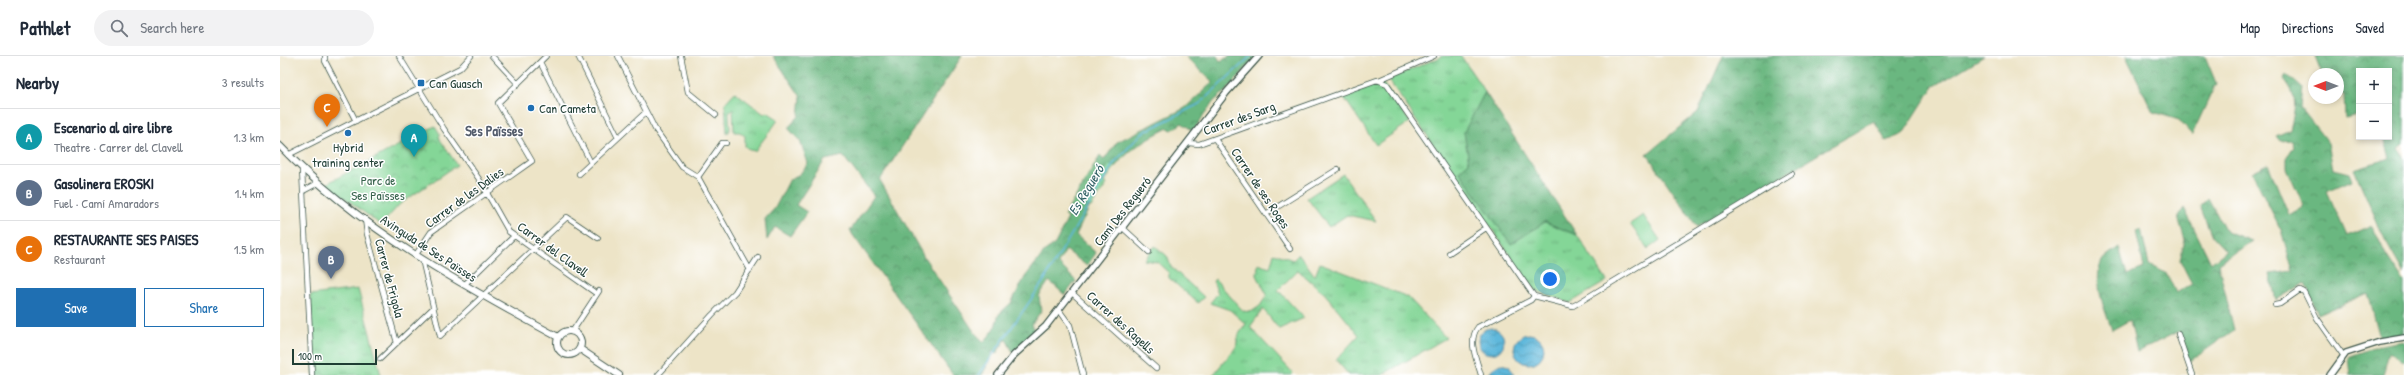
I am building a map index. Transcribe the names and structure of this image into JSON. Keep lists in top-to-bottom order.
{
  "streets": {
    "main road": ["Avinguda de Ses Païsses"],
    "street": [
      "Carrer des Sarg",
      "Carrer de ses Roges",
      "Carrer de les Dalies",
      "Camí Des Regueró",
      "Carrer del Clavell",
      "Carrer de Frigola",
      "Carrer des Ragells"
    ]
  },
  "crossings": [
    ["Carrer des Sarg", "Carrer de ses Roges"],
    ["Carrer des Sarg", "Camí Des Regueró"],
    ["Carrer de les Dalies", "Avinguda de Ses Païsses"],
    ["Carrer de les Dalies", "Carrer del Clavell"],
    ["Camí Des Regueró", "Carrer des Ragells"],
    ["Avinguda de Ses Païsses", "Carrer del Clavell"],
    ["Avinguda de Ses Païsses", "Carrer de Frigola"]
  ],
  "districts": ["Ses Païsses"],
  "water": ["Es Regueró"],
  "parks": ["Parc de Ses Païsses"],
  "places": {
    "transit": ["Can Guasch"],
    "other": ["Can Cameta", "Hybrid training center"]
  },
  "scale_bar": "100 m",
  "north": "left",
  "page": {
    "header": "Pathlet",
    "search": "Search here",
    "nav": ["Map", "Directions", "Saved"],
    "heading": ["Nearby", "3 results"],
    "map_buttons": ["+", "−"],
    "pins": ["C", "A", "B"],
    "list": [
      {
        "mark": "A",
        "name": "Escenario al aire libre",
        "note": "Theatre · Carrer del Clavell",
        "value": "1.3 km"
      },
      {
        "mark": "B",
        "name": "Gasolinera EROSKI",
        "note": "Fuel · Camí Amaradors",
        "value": "1.4 km"
      },
      {
        "mark": "C",
        "name": "RESTAURANTE SES PAISES",
        "note": "Restaurant",
        "value": "1.5 km"
      }
    ],
    "buttons": ["Save", "Share"],
    "scale": "100 m"
  }
}
